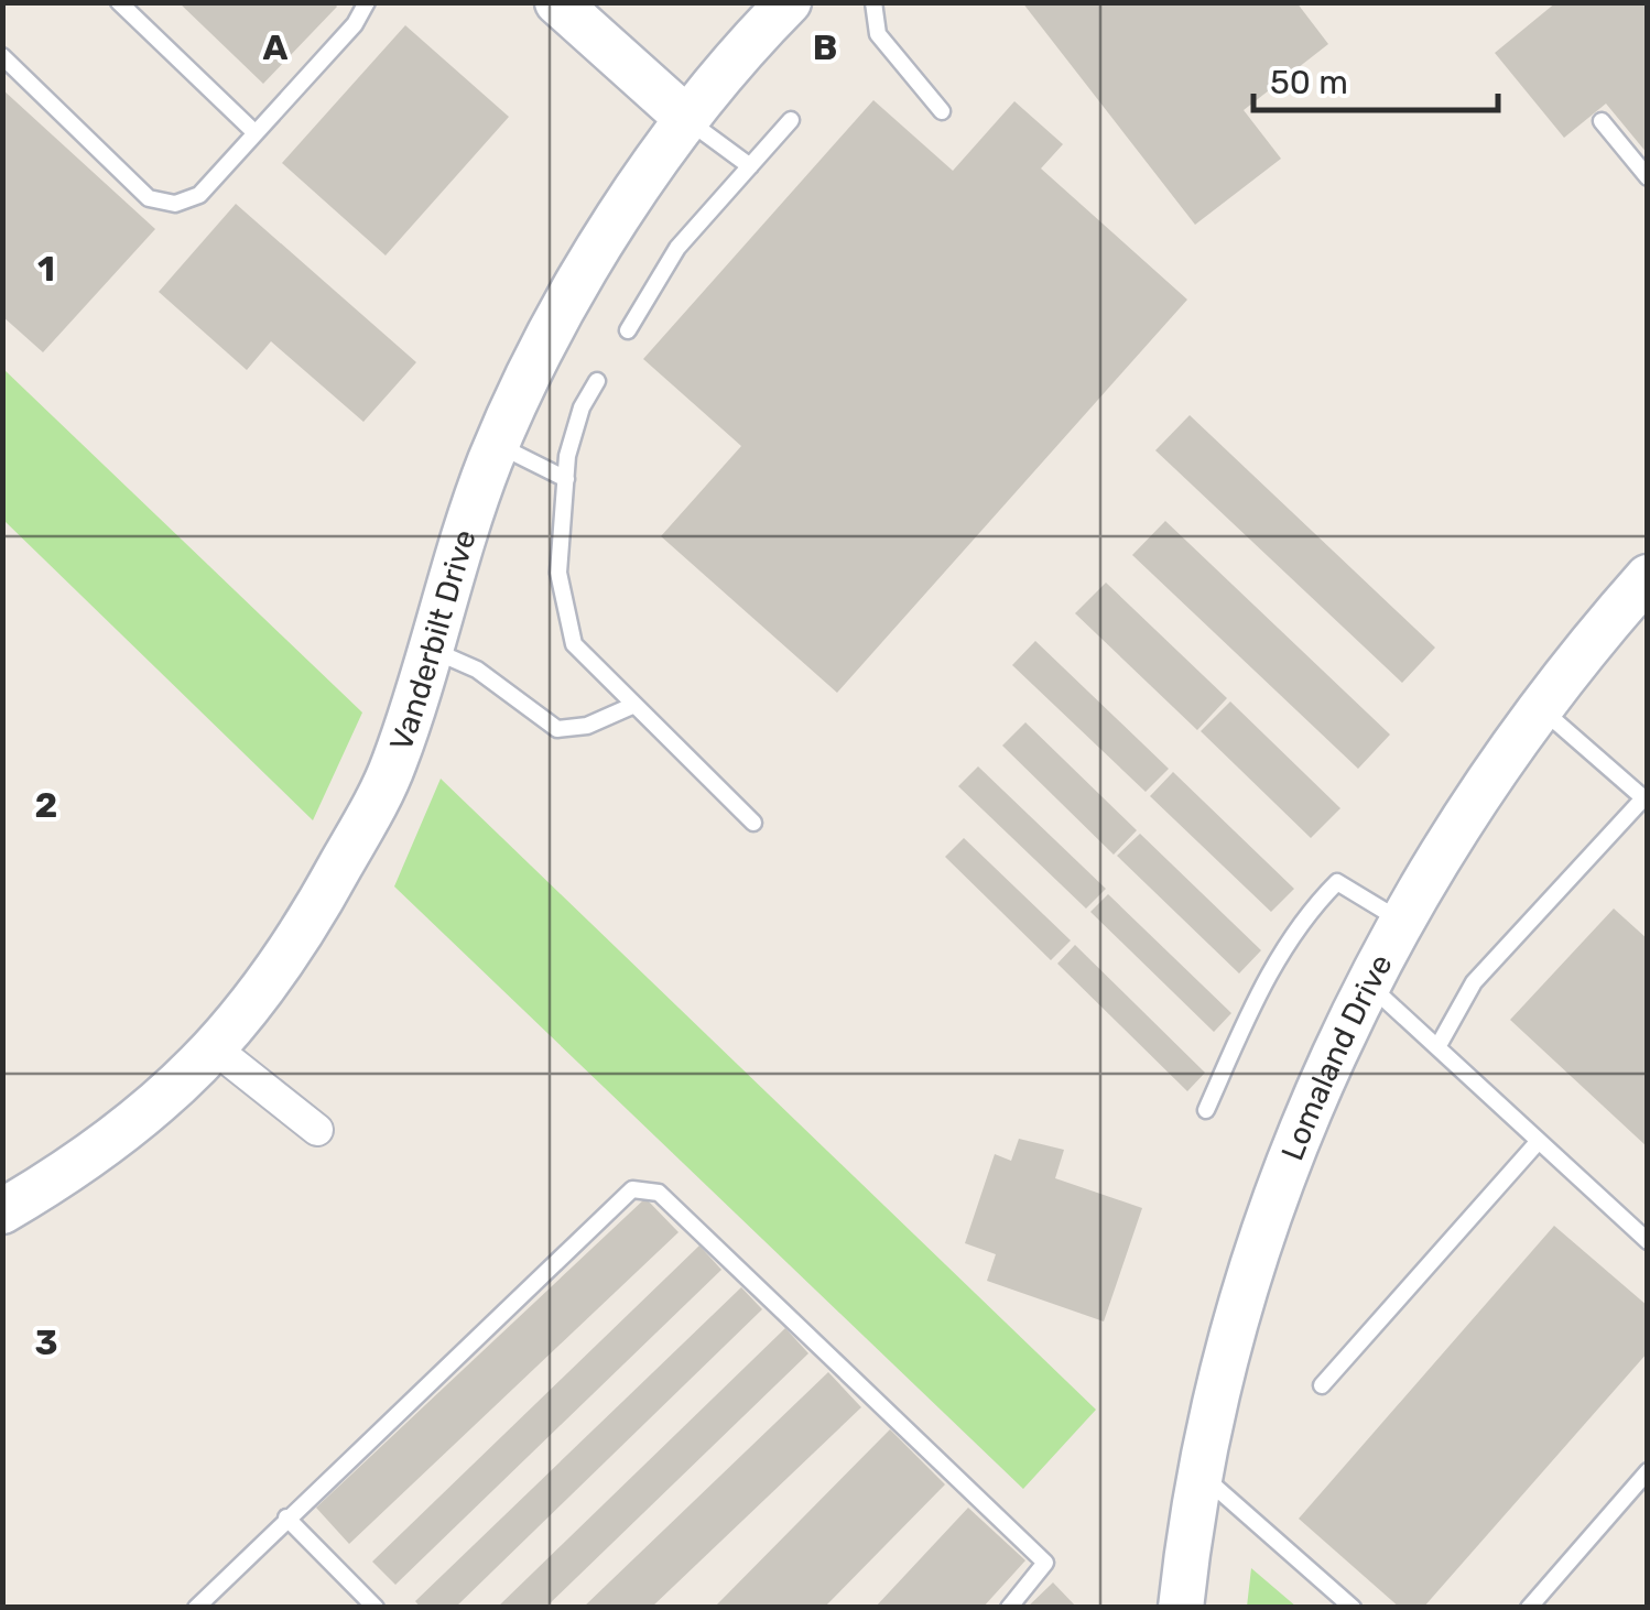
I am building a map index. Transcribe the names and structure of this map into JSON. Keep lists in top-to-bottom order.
{
  "streets": {
    "street": ["Vanderbilt Drive", "Lomaland Drive"]
  },
  "scale_bar": "50 m",
  "grid": {
    "columns": ["A", "B"],
    "rows": ["1", "2", "3"]
  }
}
